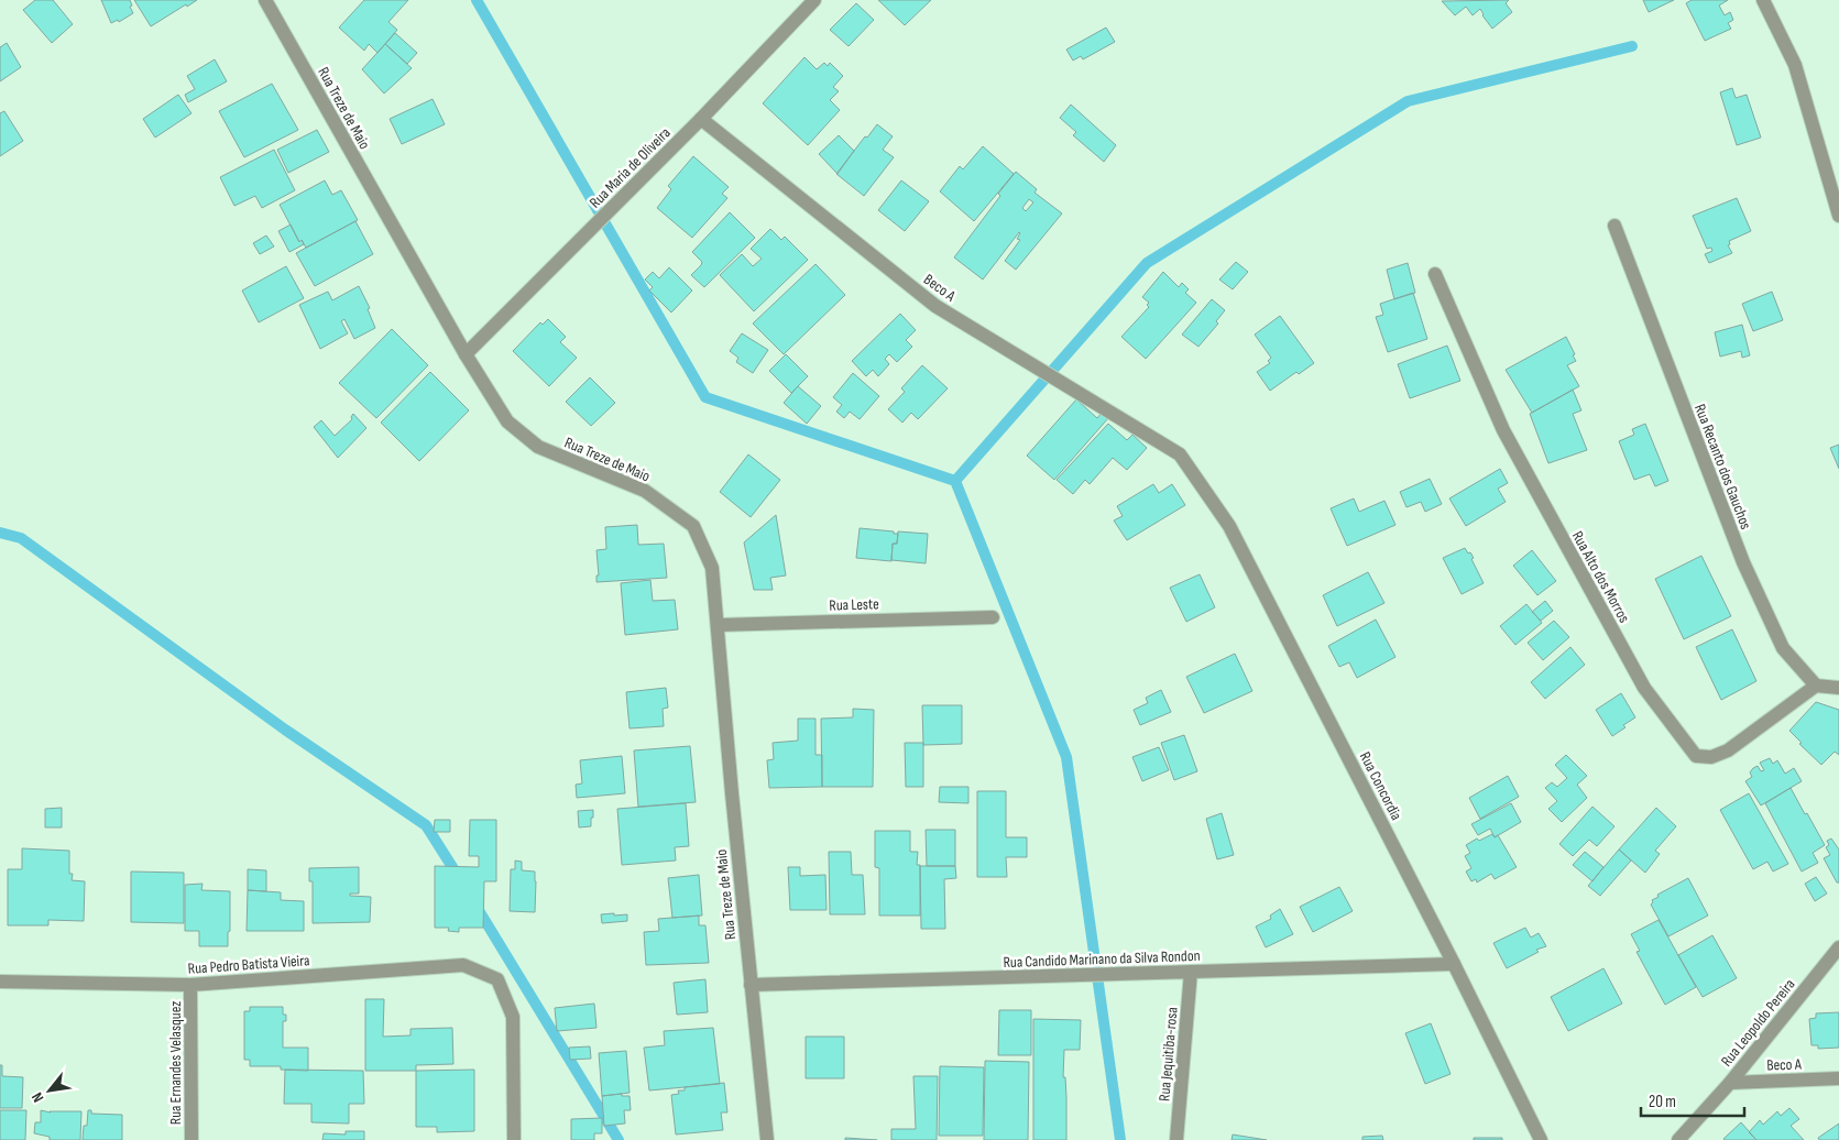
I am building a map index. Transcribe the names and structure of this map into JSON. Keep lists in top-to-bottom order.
{
  "streets": {
    "street": [
      "Rua Treze de Maio",
      "Rua Maria de Oliveira",
      "Beco A",
      "Rua Recanto dos Gauchos",
      "Rua Alto dos Morros",
      "Rua Leste",
      "Rua Concordia",
      "Rua Candido Marinano da Silva Rondon",
      "Rua Pedro Batista Vieira",
      "Rua Leopoldo Pereira",
      "Rua Jequitiba-rosa",
      "Rua Ernandes Velasquez"
    ]
  },
  "crossings": [
    ["Rua Treze de Maio", "Rua Maria de Oliveira"],
    ["Rua Treze de Maio", "Rua Leste"],
    ["Rua Treze de Maio", "Rua Candido Marinano da Silva Rondon"],
    ["Rua Maria de Oliveira", "Beco A"],
    ["Beco A", "Rua Concordia"],
    ["Beco A", "Rua Leopoldo Pereira"],
    ["Rua Recanto dos Gauchos", "Rua Alto dos Morros"],
    ["Rua Concordia", "Rua Candido Marinano da Silva Rondon"],
    ["Rua Candido Marinano da Silva Rondon", "Rua Jequitiba-rosa"],
    ["Rua Pedro Batista Vieira", "Rua Ernandes Velasquez"]
  ],
  "scale_bar": "20 m",
  "north": "bottom left"
}
